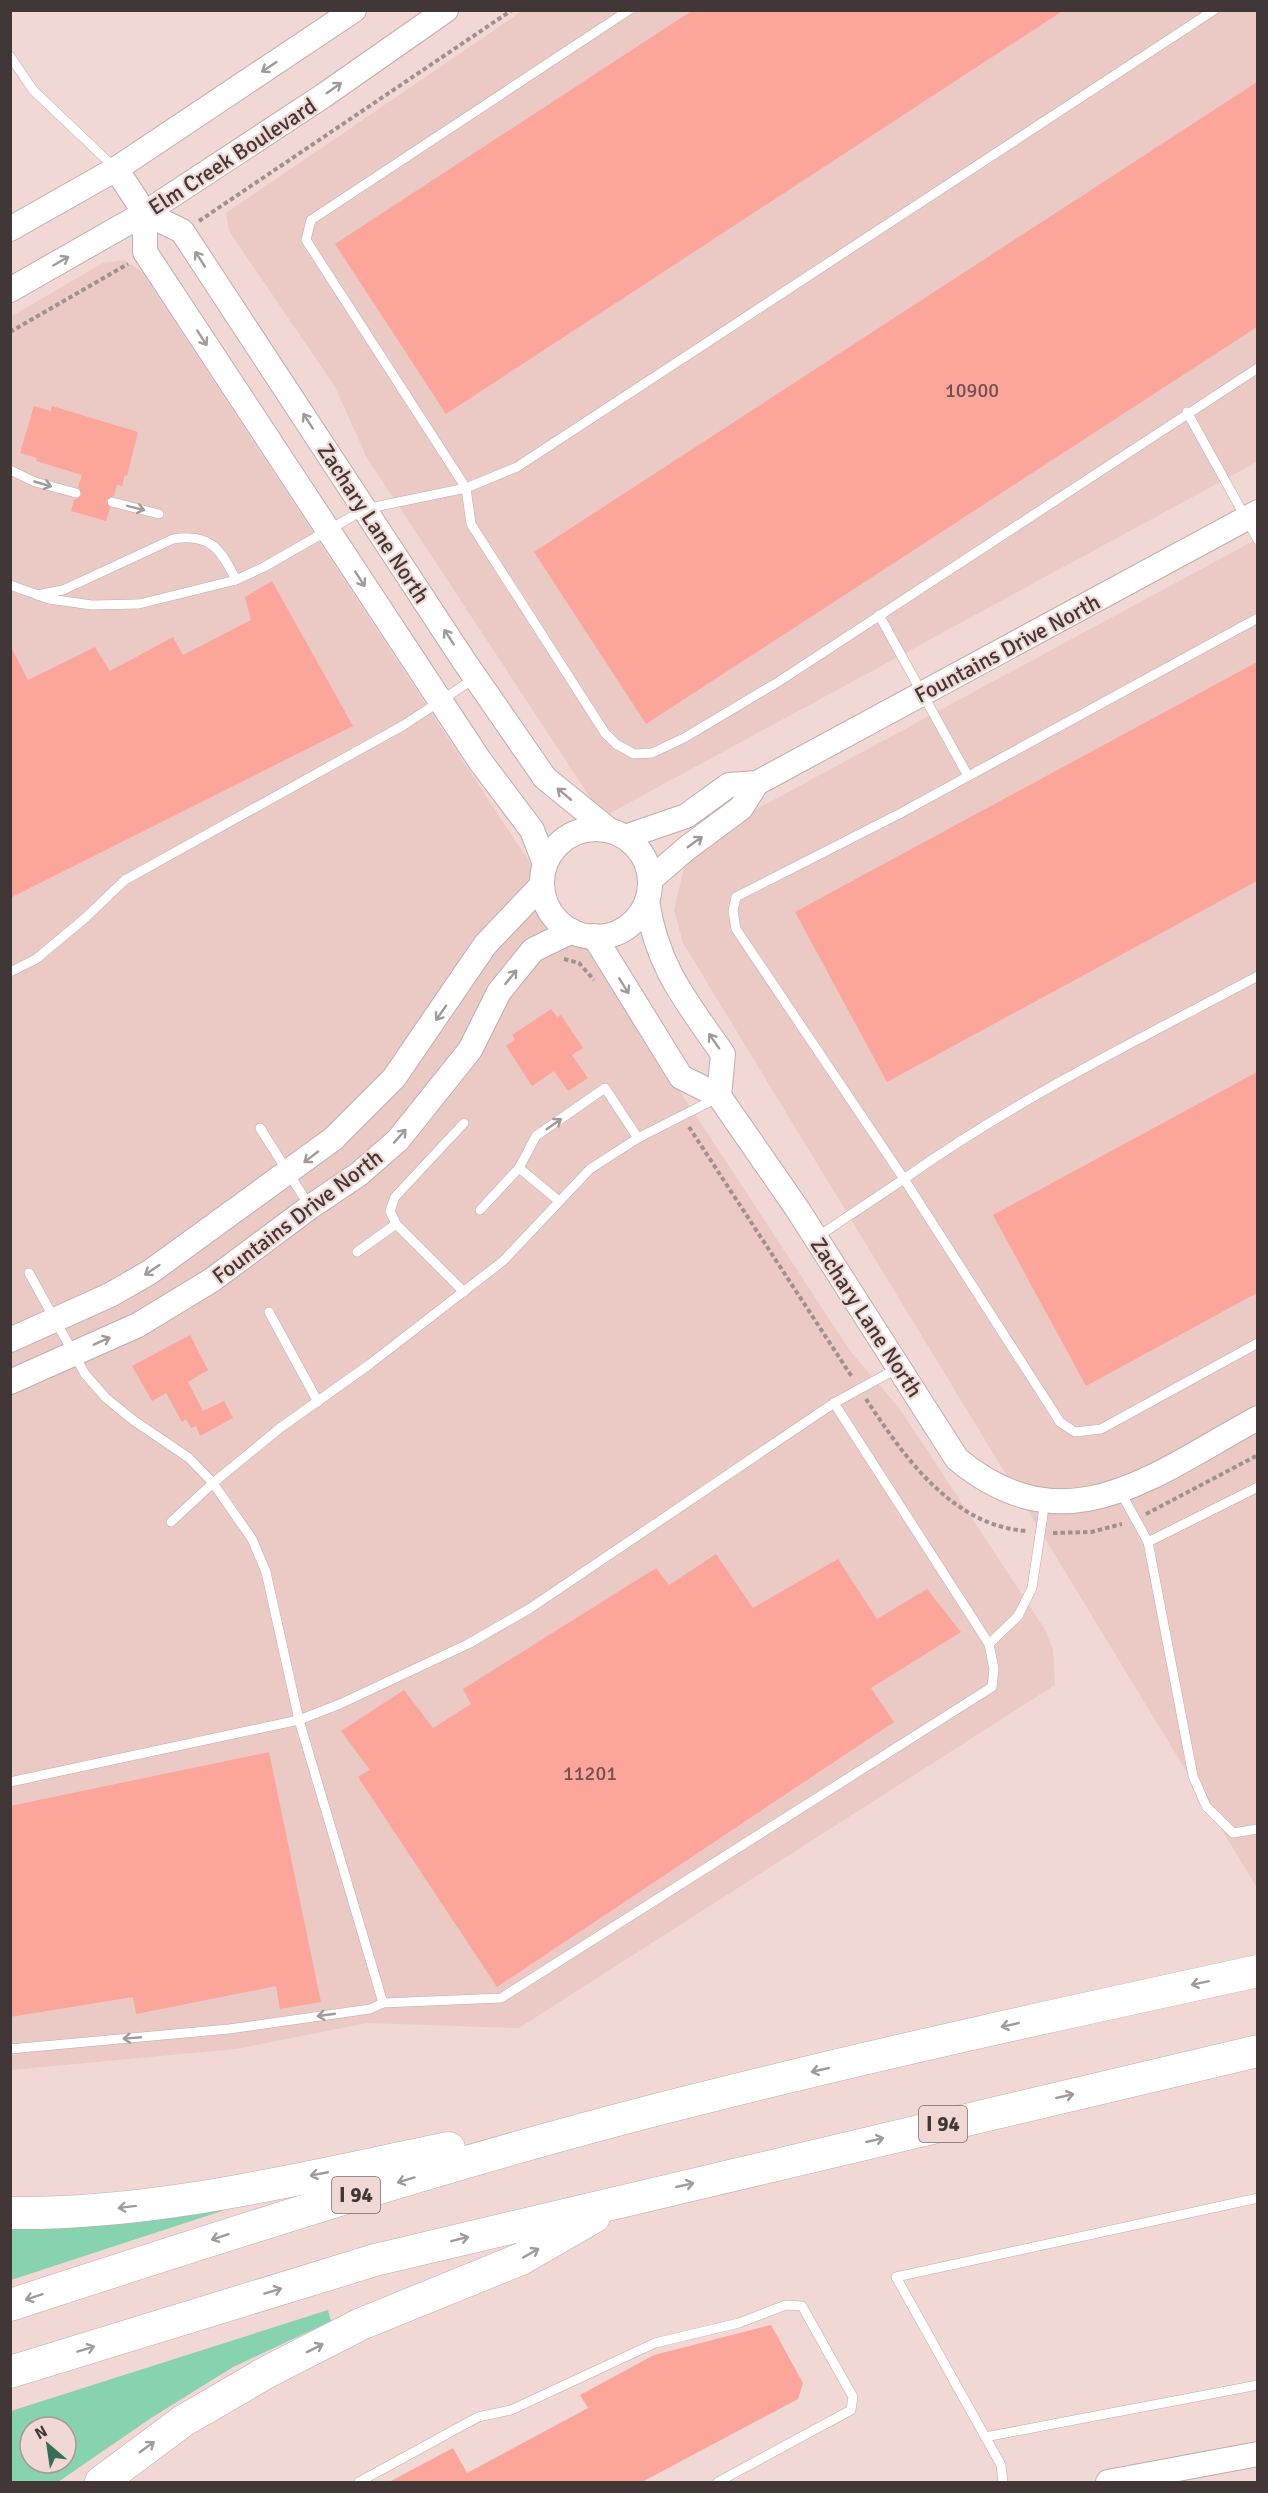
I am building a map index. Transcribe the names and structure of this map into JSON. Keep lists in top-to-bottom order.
{
  "streets": {
    "highway": ["I 94"],
    "street": ["Elm Creek Boulevard", "Zachary Lane North", "Fountains Drive North"]
  },
  "crossings": [
    ["Zachary Lane North", "Fountains Drive North"]
  ],
  "house_numbers": ["10900", "11201"],
  "north": "top left"
}
